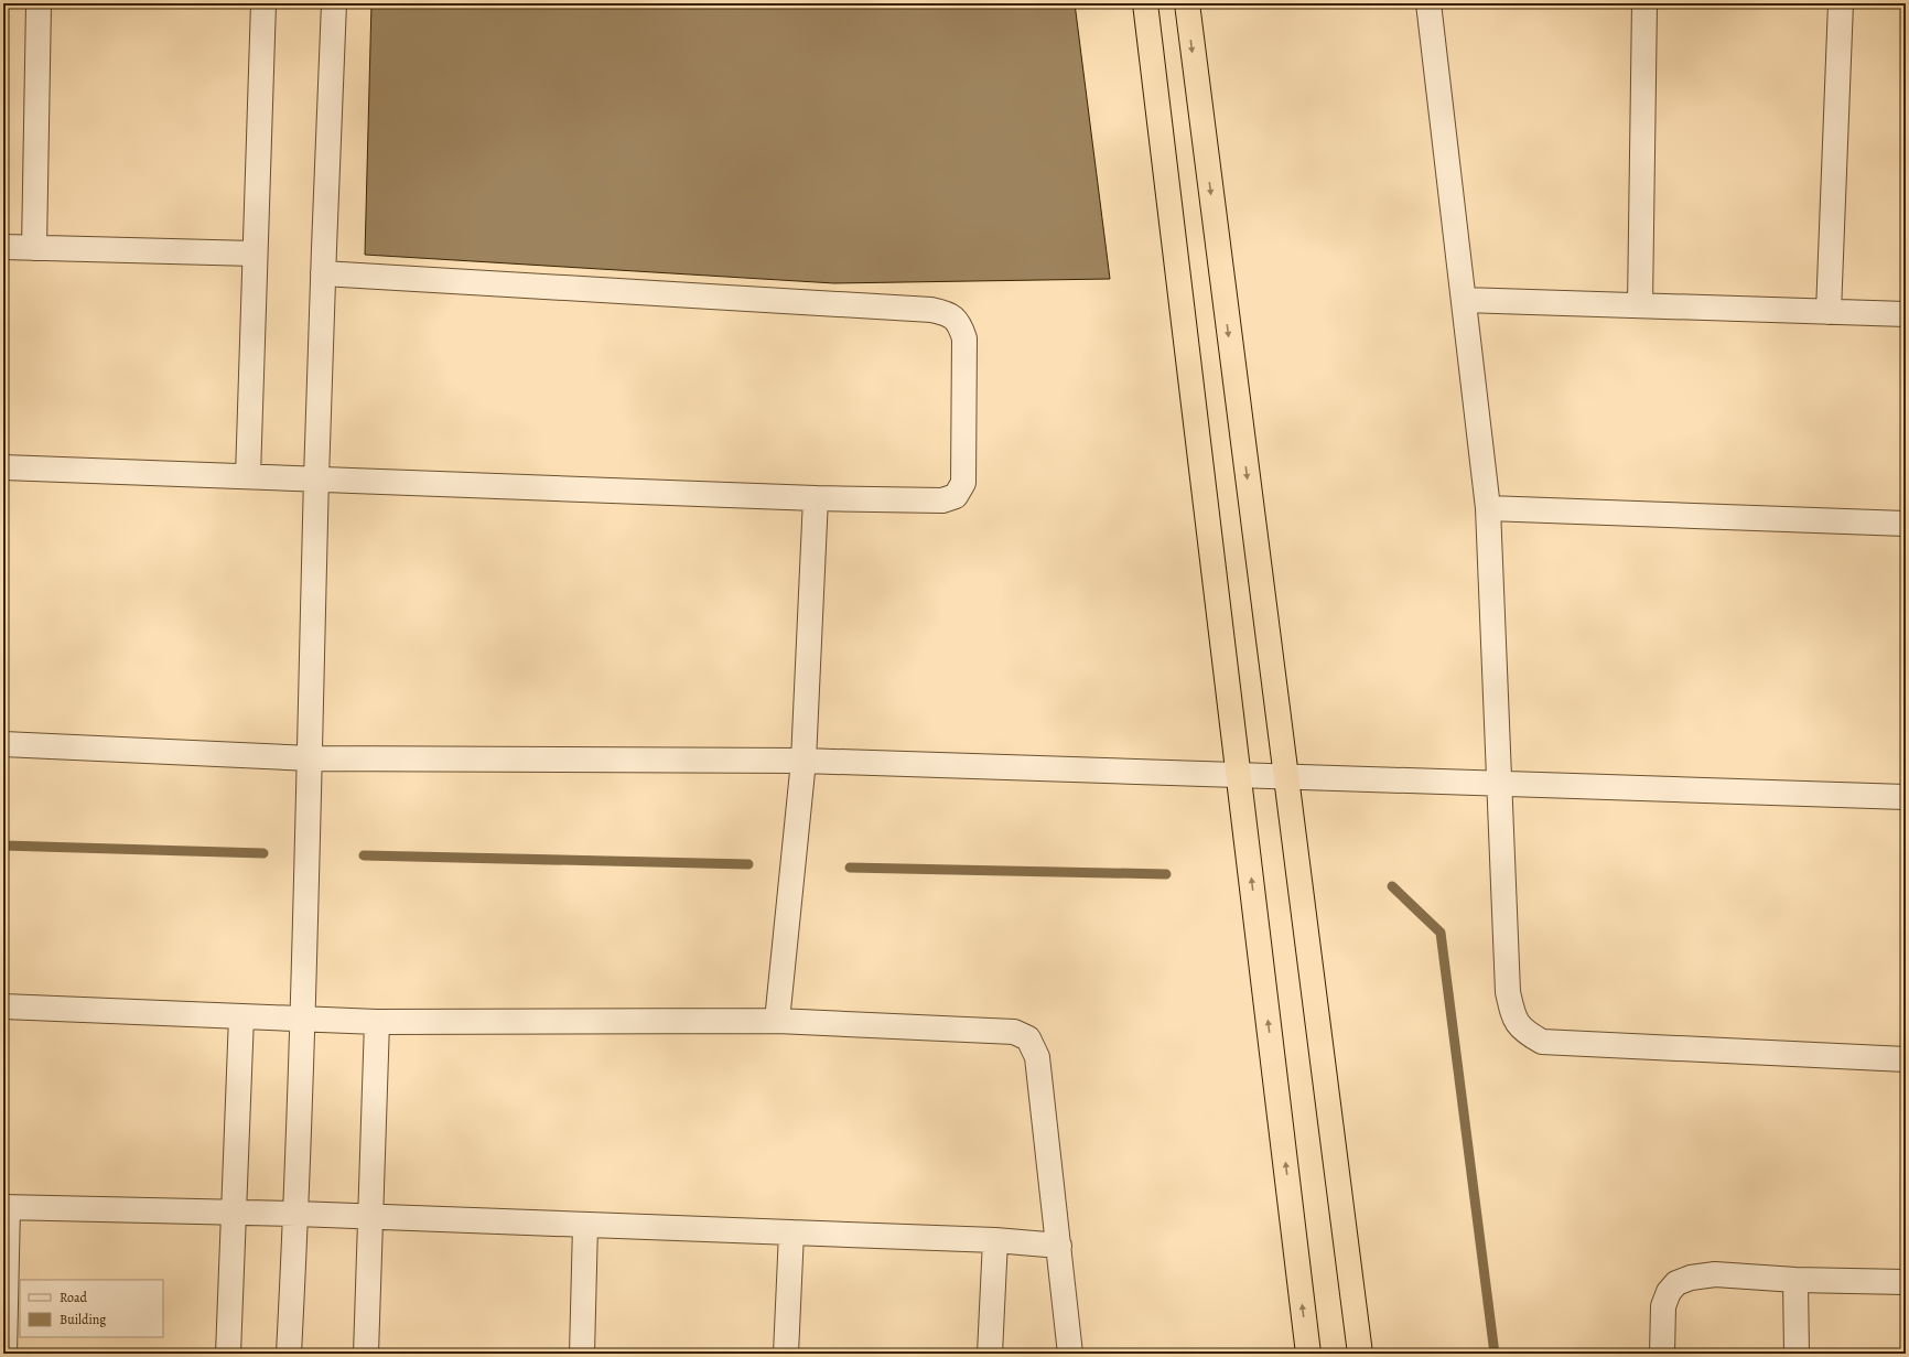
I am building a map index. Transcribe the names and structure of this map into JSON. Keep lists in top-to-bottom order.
{
  "legend": ["Road", "Building"]
}
